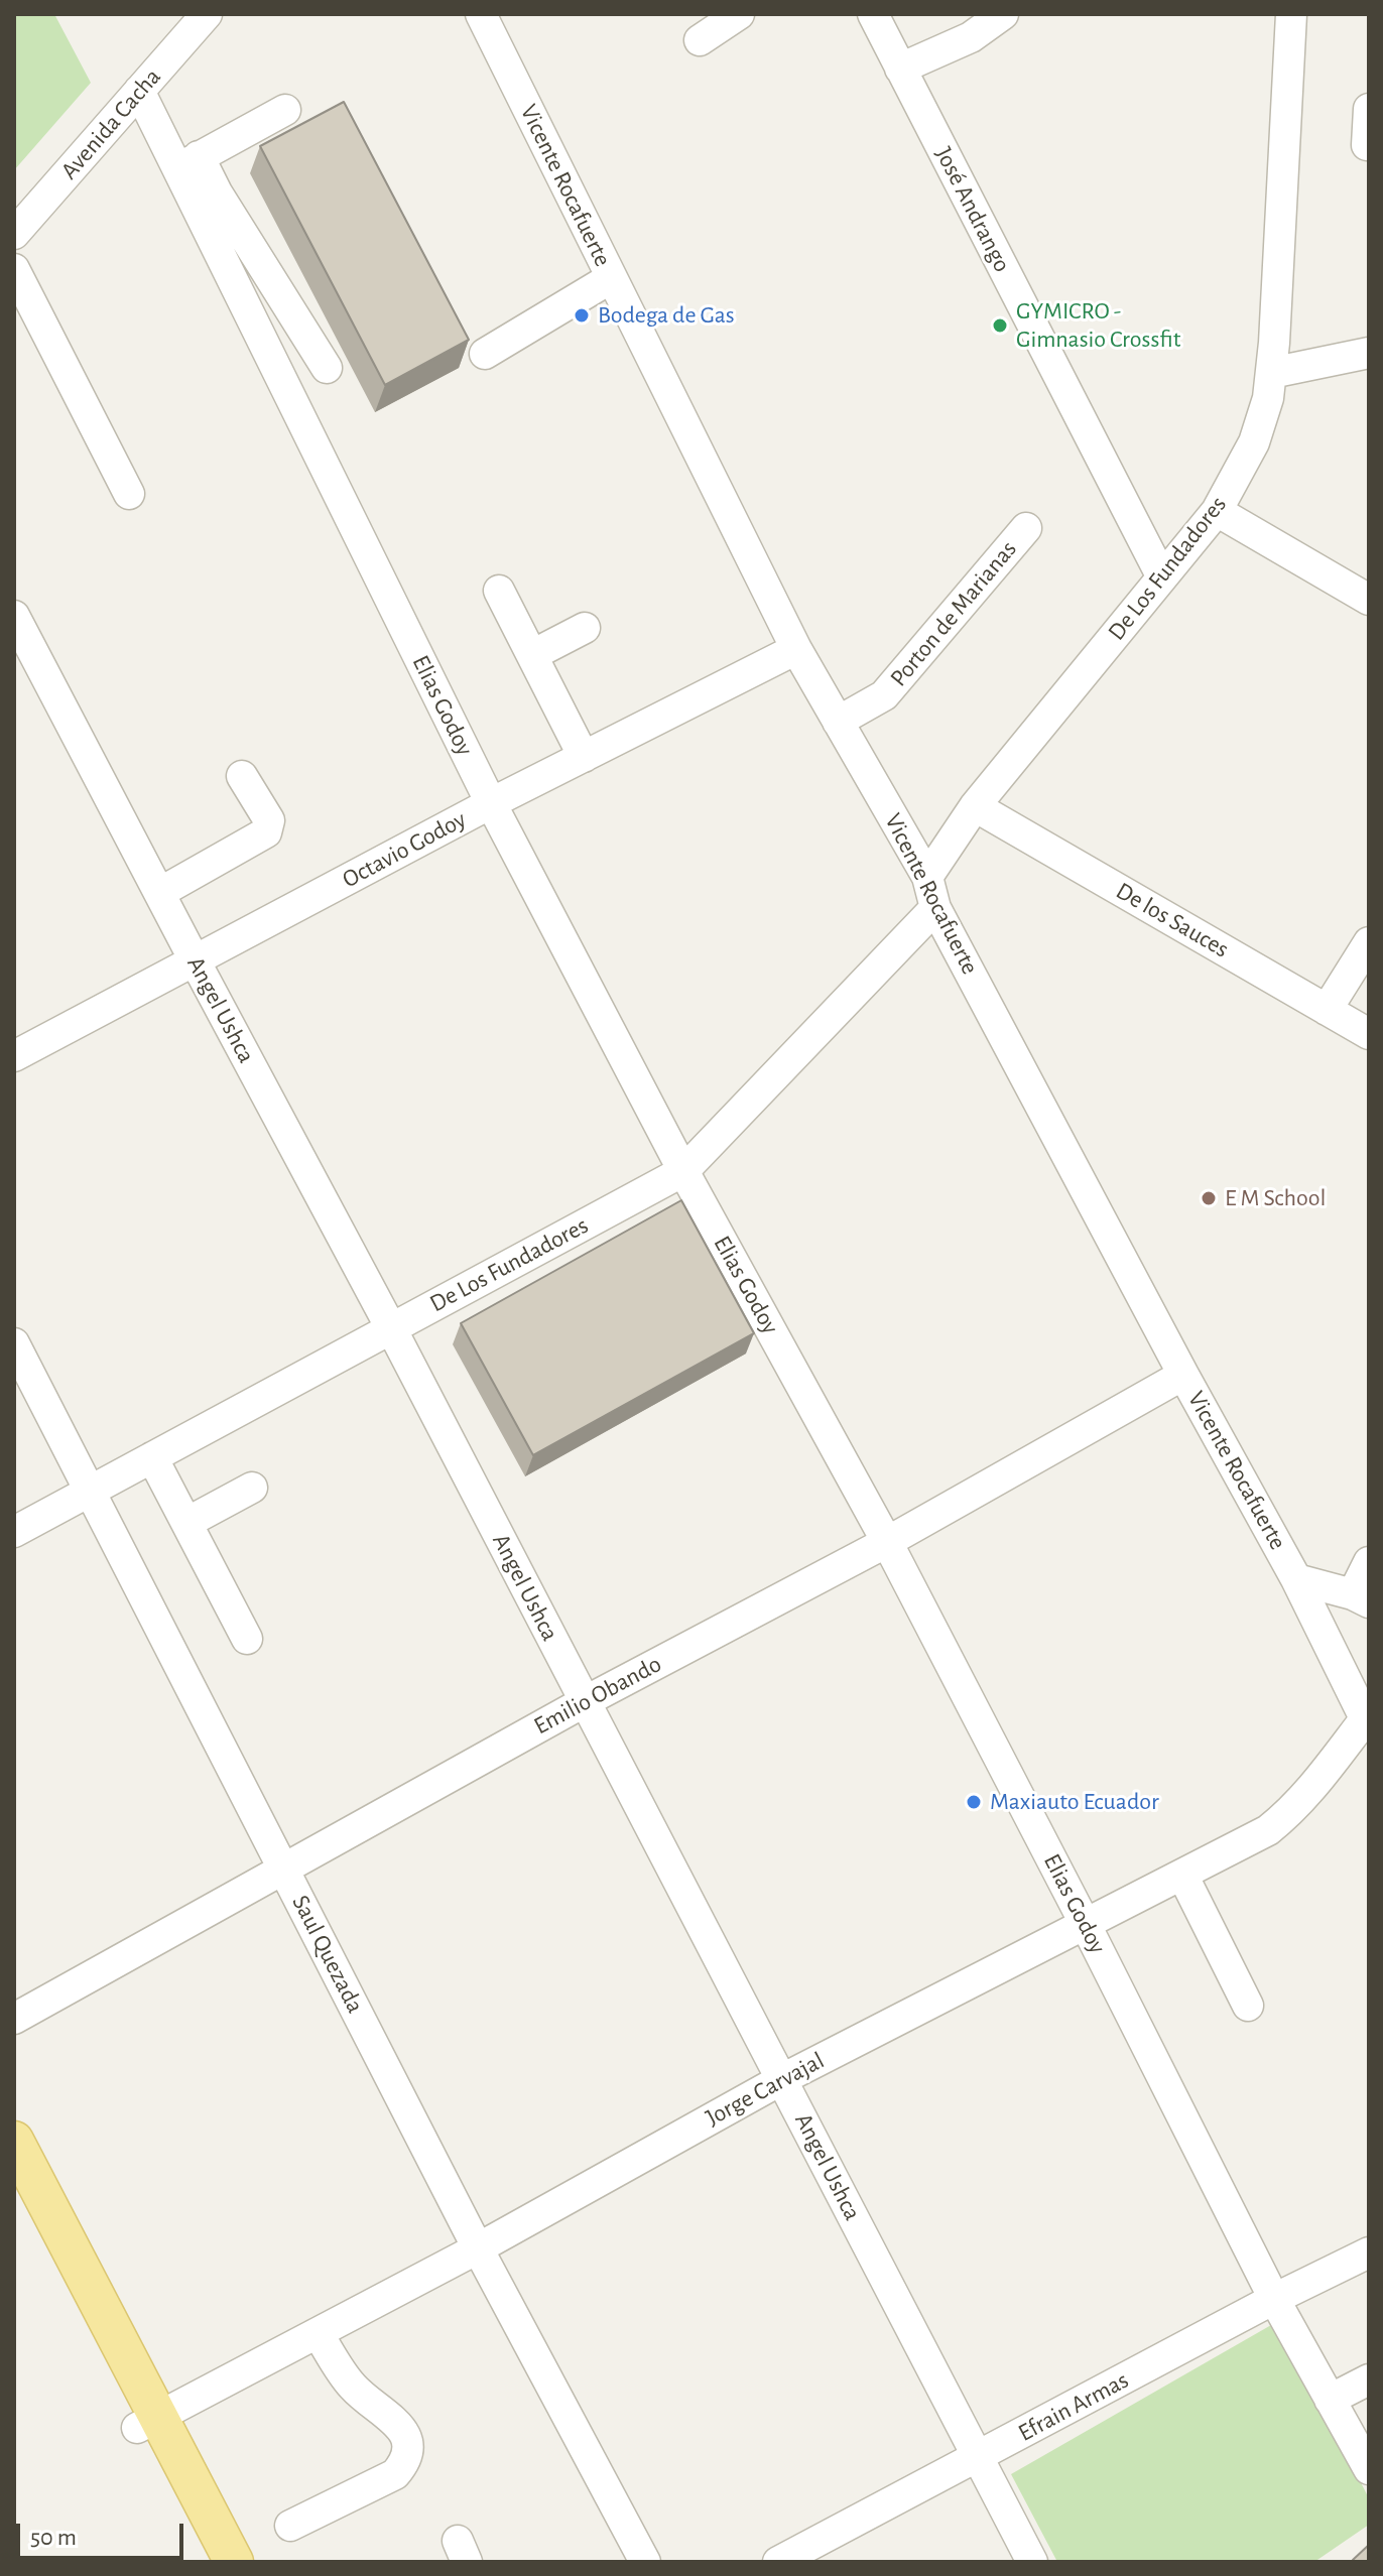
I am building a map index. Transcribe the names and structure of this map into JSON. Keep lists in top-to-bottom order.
{
  "streets": {
    "street": [
      "Avenida Cacha",
      "Vicente Rocafuerte",
      "José Andrango",
      "De Los Fundadores",
      "Porton de Marianas",
      "Elias Godoy",
      "Octavio Godoy",
      "De los Sauces",
      "Angel Ushca",
      "Emilio Obando",
      "Saul Quezada",
      "Jorge Carvajal",
      "Efrain Armas"
    ]
  },
  "crossings": [
    ["Avenida Cacha", "Elias Godoy"],
    ["Vicente Rocafuerte", "De Los Fundadores"],
    ["Vicente Rocafuerte", "Porton de Marianas"],
    ["Vicente Rocafuerte", "Octavio Godoy"],
    ["Vicente Rocafuerte", "Emilio Obando"],
    ["Vicente Rocafuerte", "Jorge Carvajal"],
    ["José Andrango", "De Los Fundadores"],
    ["De Los Fundadores", "Elias Godoy"],
    ["De Los Fundadores", "De los Sauces"],
    ["De Los Fundadores", "Angel Ushca"],
    ["De Los Fundadores", "Saul Quezada"],
    ["Elias Godoy", "Octavio Godoy"],
    ["Elias Godoy", "Emilio Obando"],
    ["Elias Godoy", "Jorge Carvajal"],
    ["Elias Godoy", "Efrain Armas"],
    ["Octavio Godoy", "Angel Ushca"],
    ["Angel Ushca", "Emilio Obando"],
    ["Angel Ushca", "Jorge Carvajal"],
    ["Angel Ushca", "Efrain Armas"],
    ["Emilio Obando", "Saul Quezada"],
    ["Saul Quezada", "Jorge Carvajal"]
  ],
  "places": [
    "Bodega de Gas",
    "GYMICRO - Gimnasio Crossfit",
    "E M School",
    "Maxiauto Ecuador"
  ],
  "scale_bar": "50 m"
}
